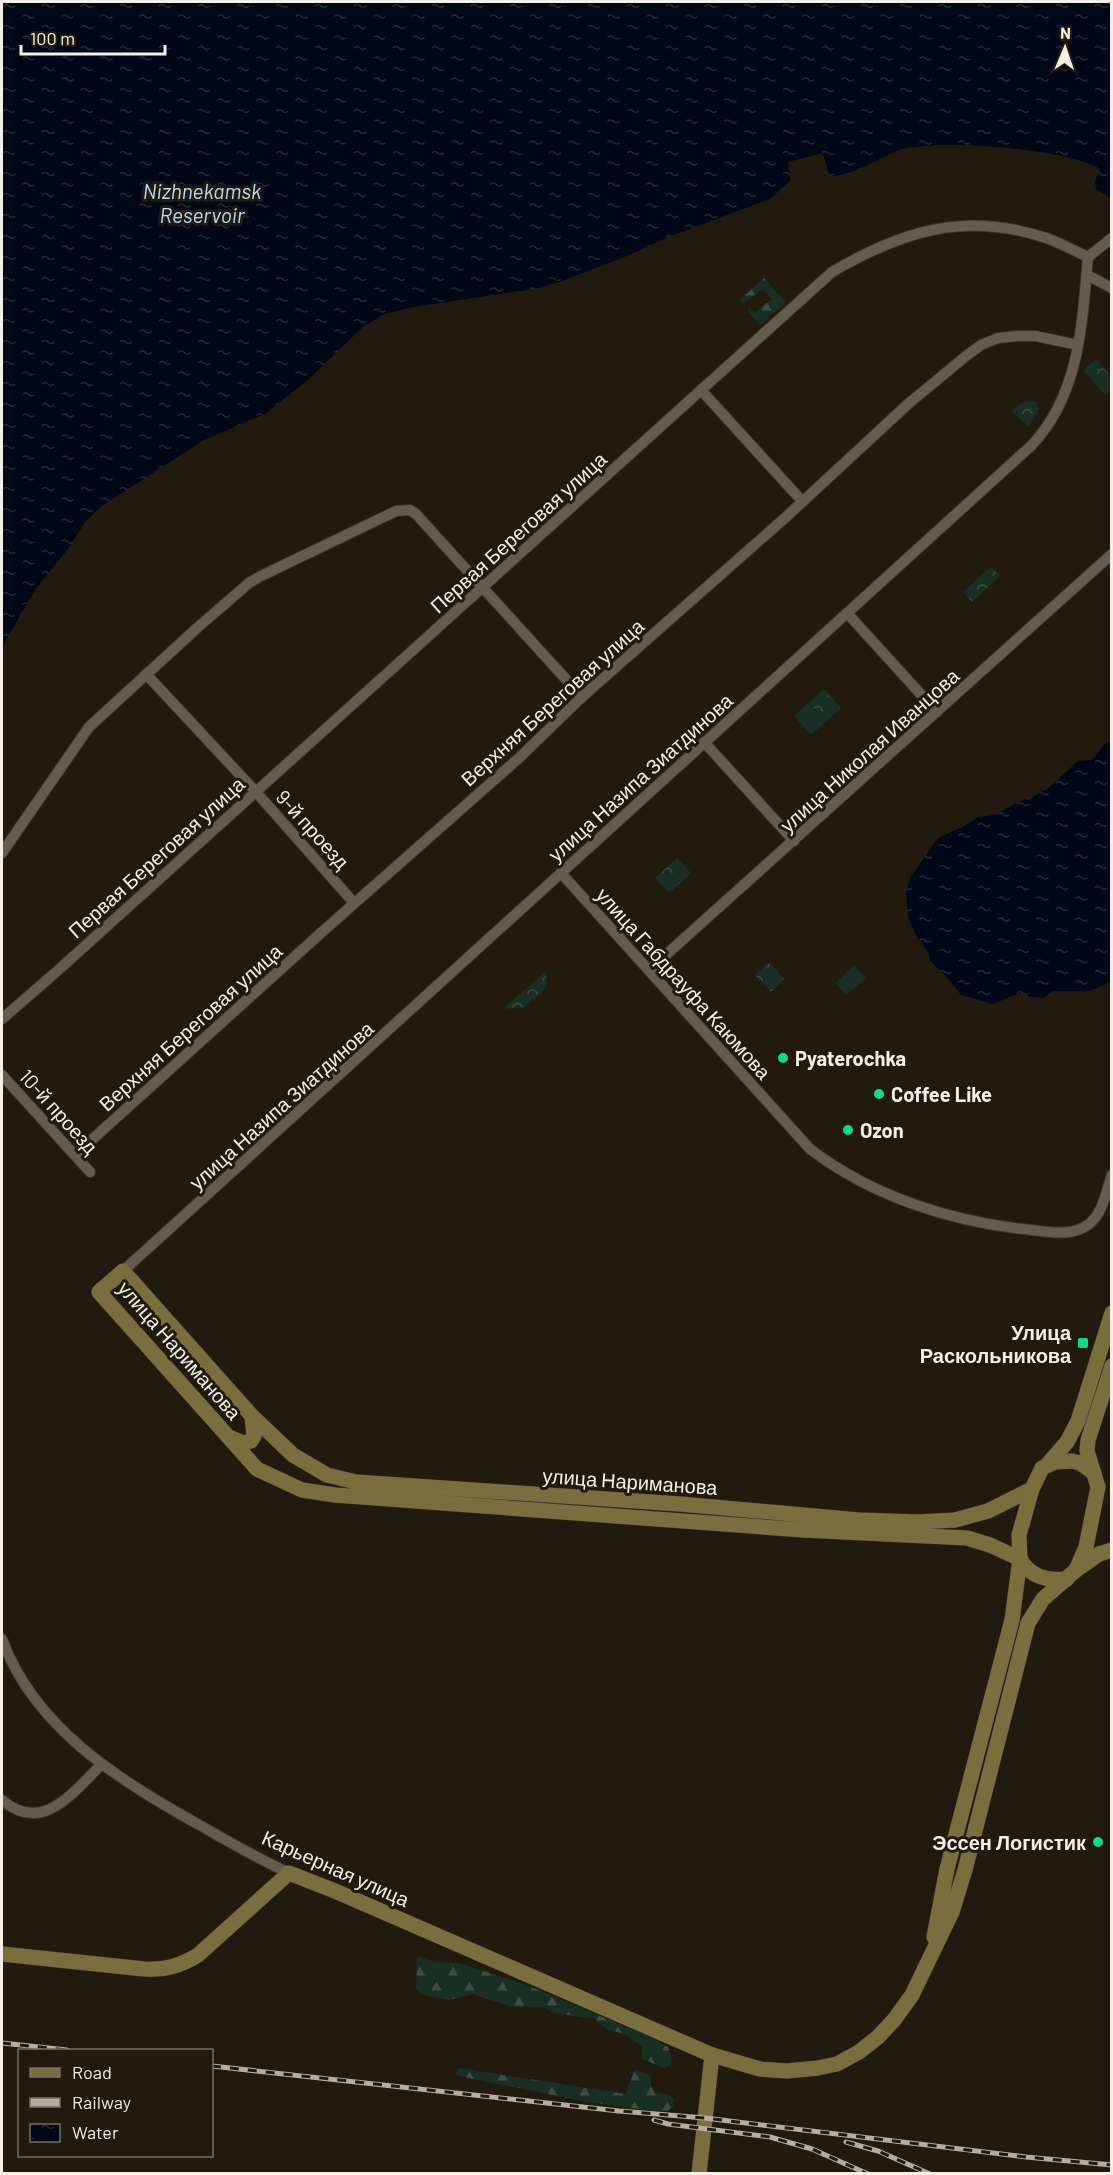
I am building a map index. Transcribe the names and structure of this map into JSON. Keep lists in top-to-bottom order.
{
  "streets": {
    "main road": ["улица Нариманова", "Карьерная улица"],
    "street": [
      "Первая Береговая улица",
      "Верхняя Береговая улица",
      "улица Николая Иванцова",
      "улица Назипа Зиатдинова",
      "9-й проезд",
      "улица Габдрауфа Каюмова",
      "10-й проезд"
    ]
  },
  "crossings": [
    ["Первая Береговая улица", "улица Назипа Зиатдинова"],
    ["Первая Береговая улица", "9-й проезд"],
    ["Верхняя Береговая улица", "улица Назипа Зиатдинова"],
    ["Верхняя Береговая улица", "9-й проезд"],
    ["Верхняя Береговая улица", "10-й проезд"],
    ["улица Николая Иванцова", "улица Габдрауфа Каюмова"],
    ["улица Назипа Зиатдинова", "улица Габдрауфа Каюмова"],
    ["улица Назипа Зиатдинова", "улица Нариманова"]
  ],
  "water": ["Nizhnekamsk Reservoir"],
  "places": {
    "other": [
      "Pyaterochka",
      "Coffee Like",
      "Ozon",
      "Эссен Логистик"
    ],
    "transit": ["Улица Раскольникова"]
  },
  "legend": ["Road", "Railway", "Water"],
  "scale_bar": "100 m",
  "north": "top"
}
